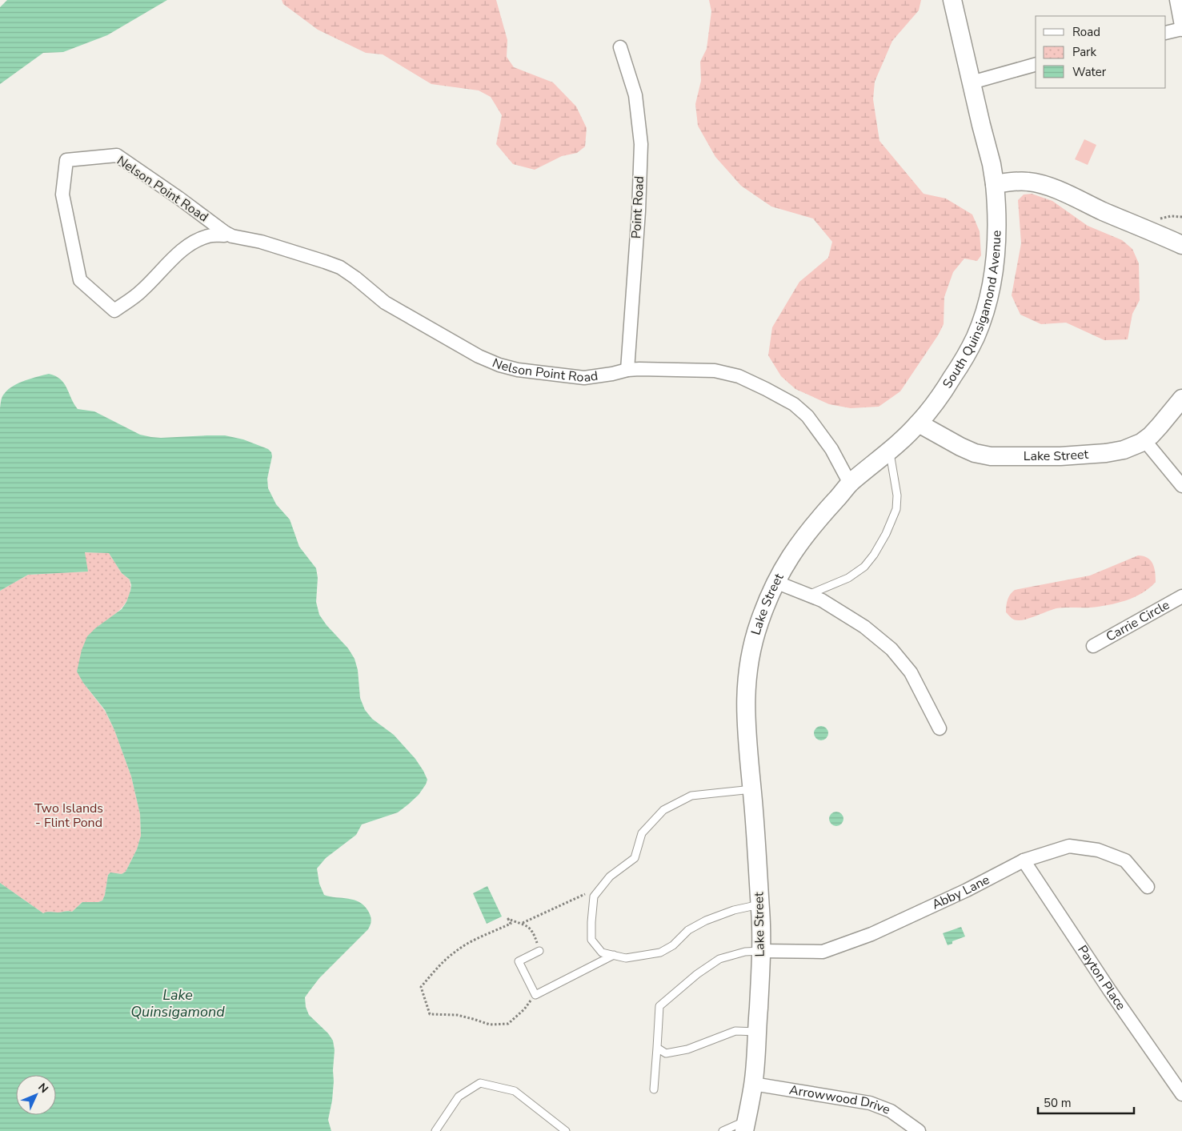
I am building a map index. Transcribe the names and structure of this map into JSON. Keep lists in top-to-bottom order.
{
  "streets": {
    "main road": ["South Quinsigamond Avenue", "Lake Street"],
    "street": [
      "Nelson Point Road",
      "Point Road",
      "Carrie Circle",
      "Abby Lane",
      "Payton Place",
      "Arrowwood Drive"
    ]
  },
  "crossings": [
    ["Nelson Point Road", "Point Road"],
    ["Nelson Point Road", "Lake Street"],
    ["South Quinsigamond Avenue", "Lake Street"],
    ["Lake Street", "Abby Lane"],
    ["Lake Street", "Arrowwood Drive"],
    ["Abby Lane", "Payton Place"]
  ],
  "water": ["Lake Quinsigamond"],
  "parks": ["Two Islands - Flint Pond"],
  "legend": ["Road", "Park", "Water"],
  "scale_bar": "50 m",
  "north": "top right"
}
